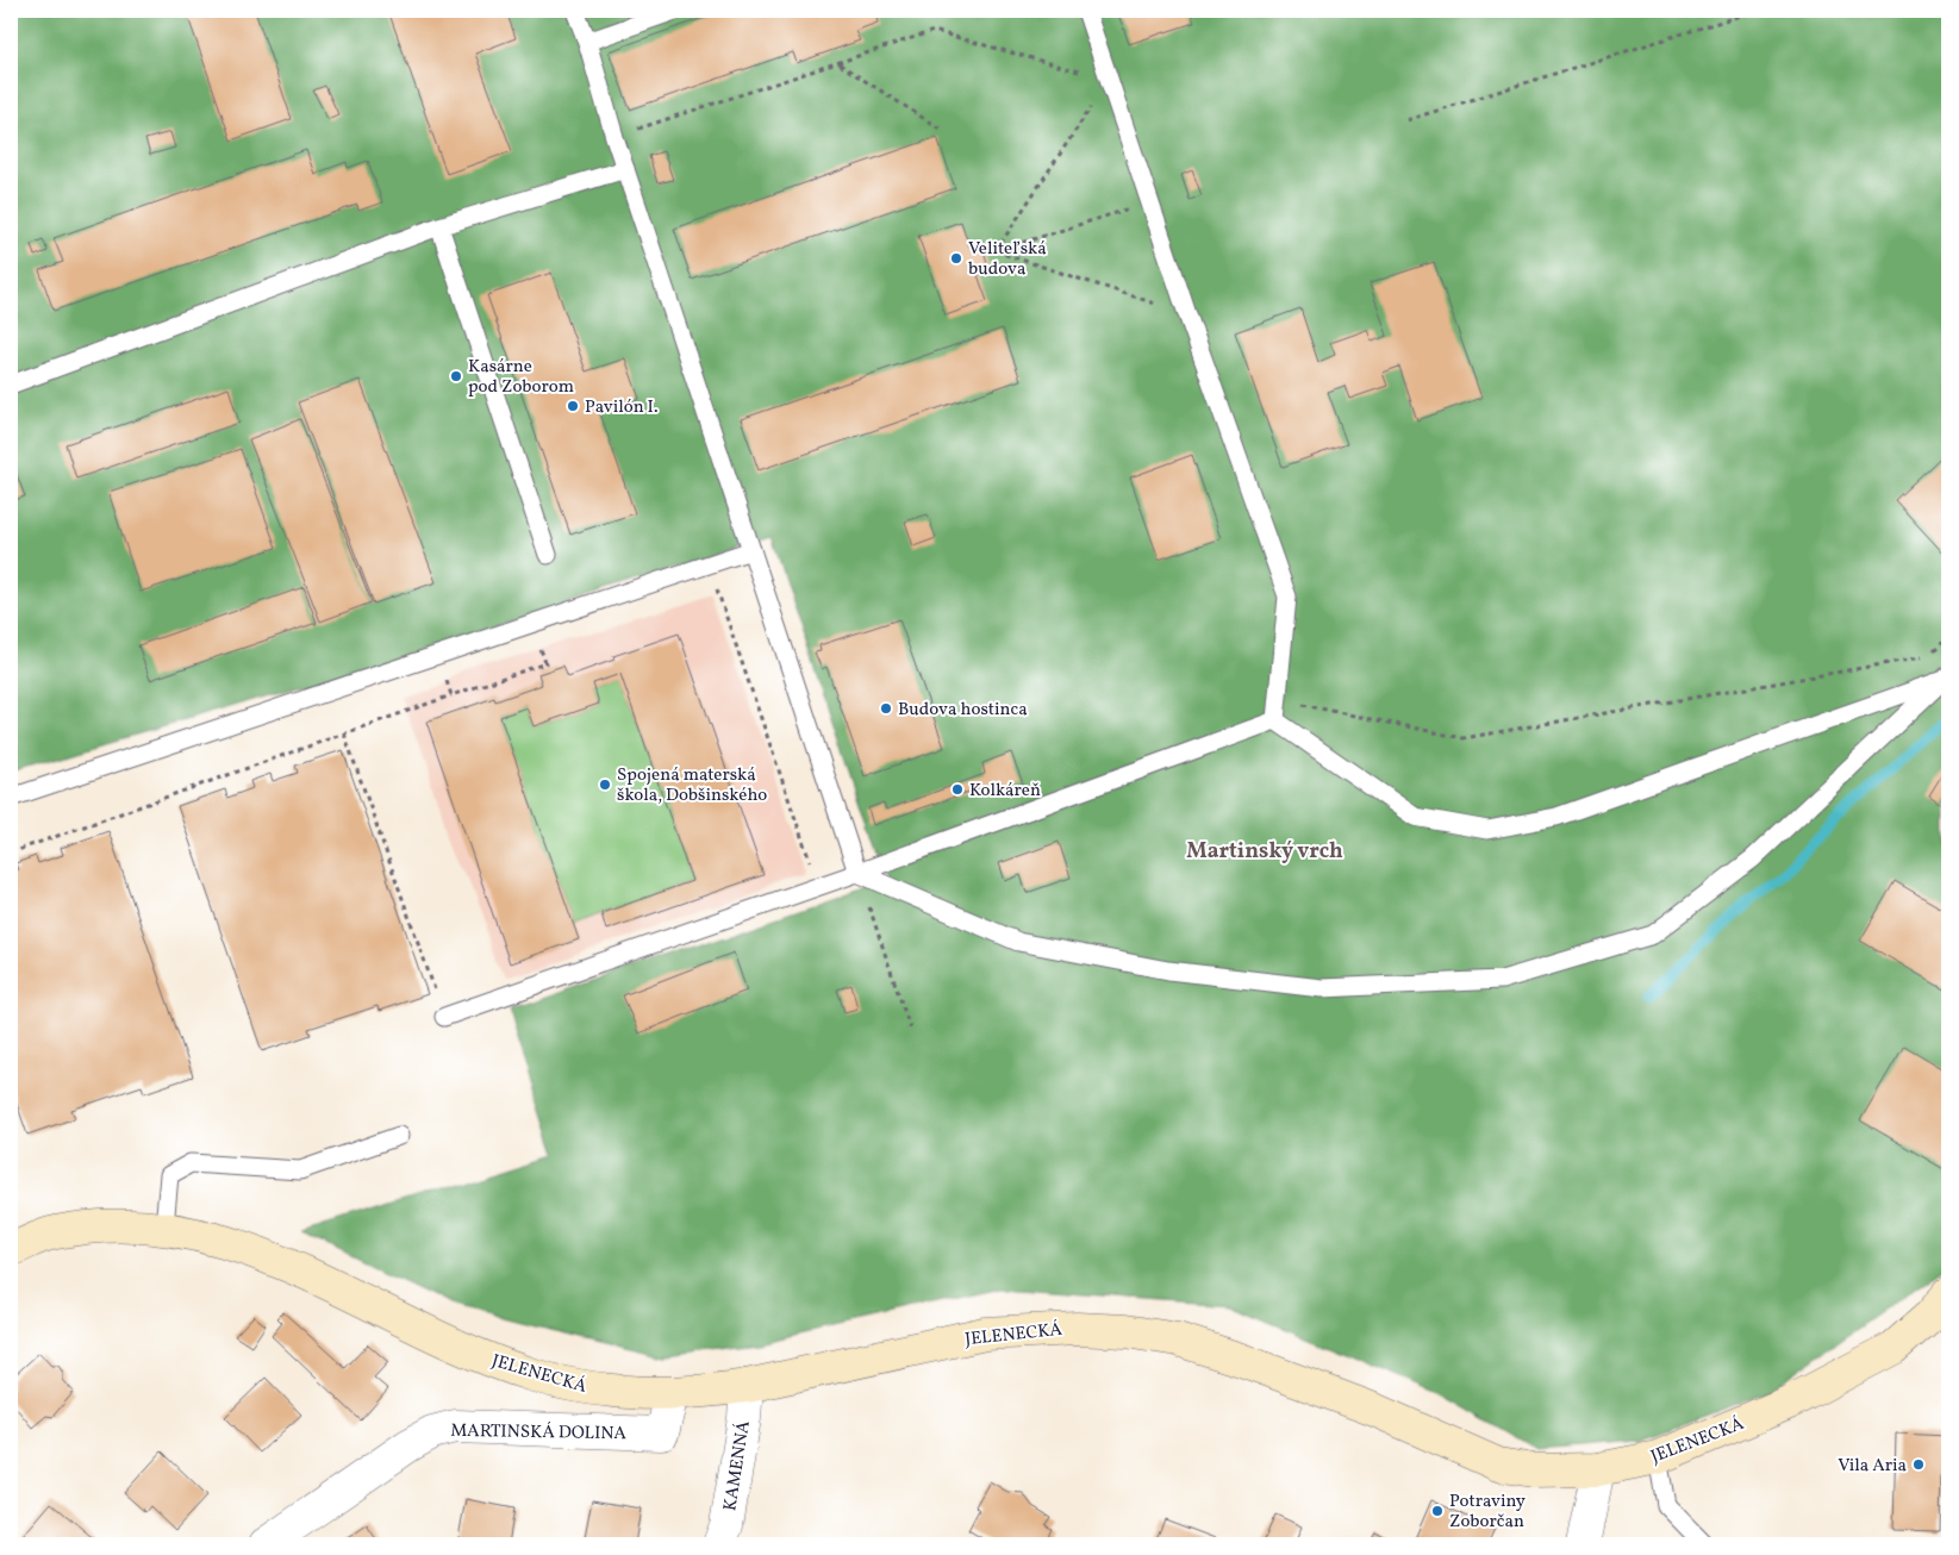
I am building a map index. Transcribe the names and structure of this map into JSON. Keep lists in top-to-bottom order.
{
  "streets": {
    "street": ["JELENECKÁ", "MARTINSKÁ DOLINA", "KAMENNÁ"]
  },
  "crossings": [
    ["JELENECKÁ", "MARTINSKÁ DOLINA"],
    ["JELENECKÁ", "KAMENNÁ"]
  ],
  "districts": ["Martinský vrch"],
  "places": [
    "Veliteľská budova",
    "Kasárne pod Zoborom",
    "Pavilón I.",
    "Budova hostinca",
    "Spojená materská škola, Dobšinského",
    "Kolkáreň",
    "Vila Aria",
    "Potraviny Zoborčan"
  ]
}
